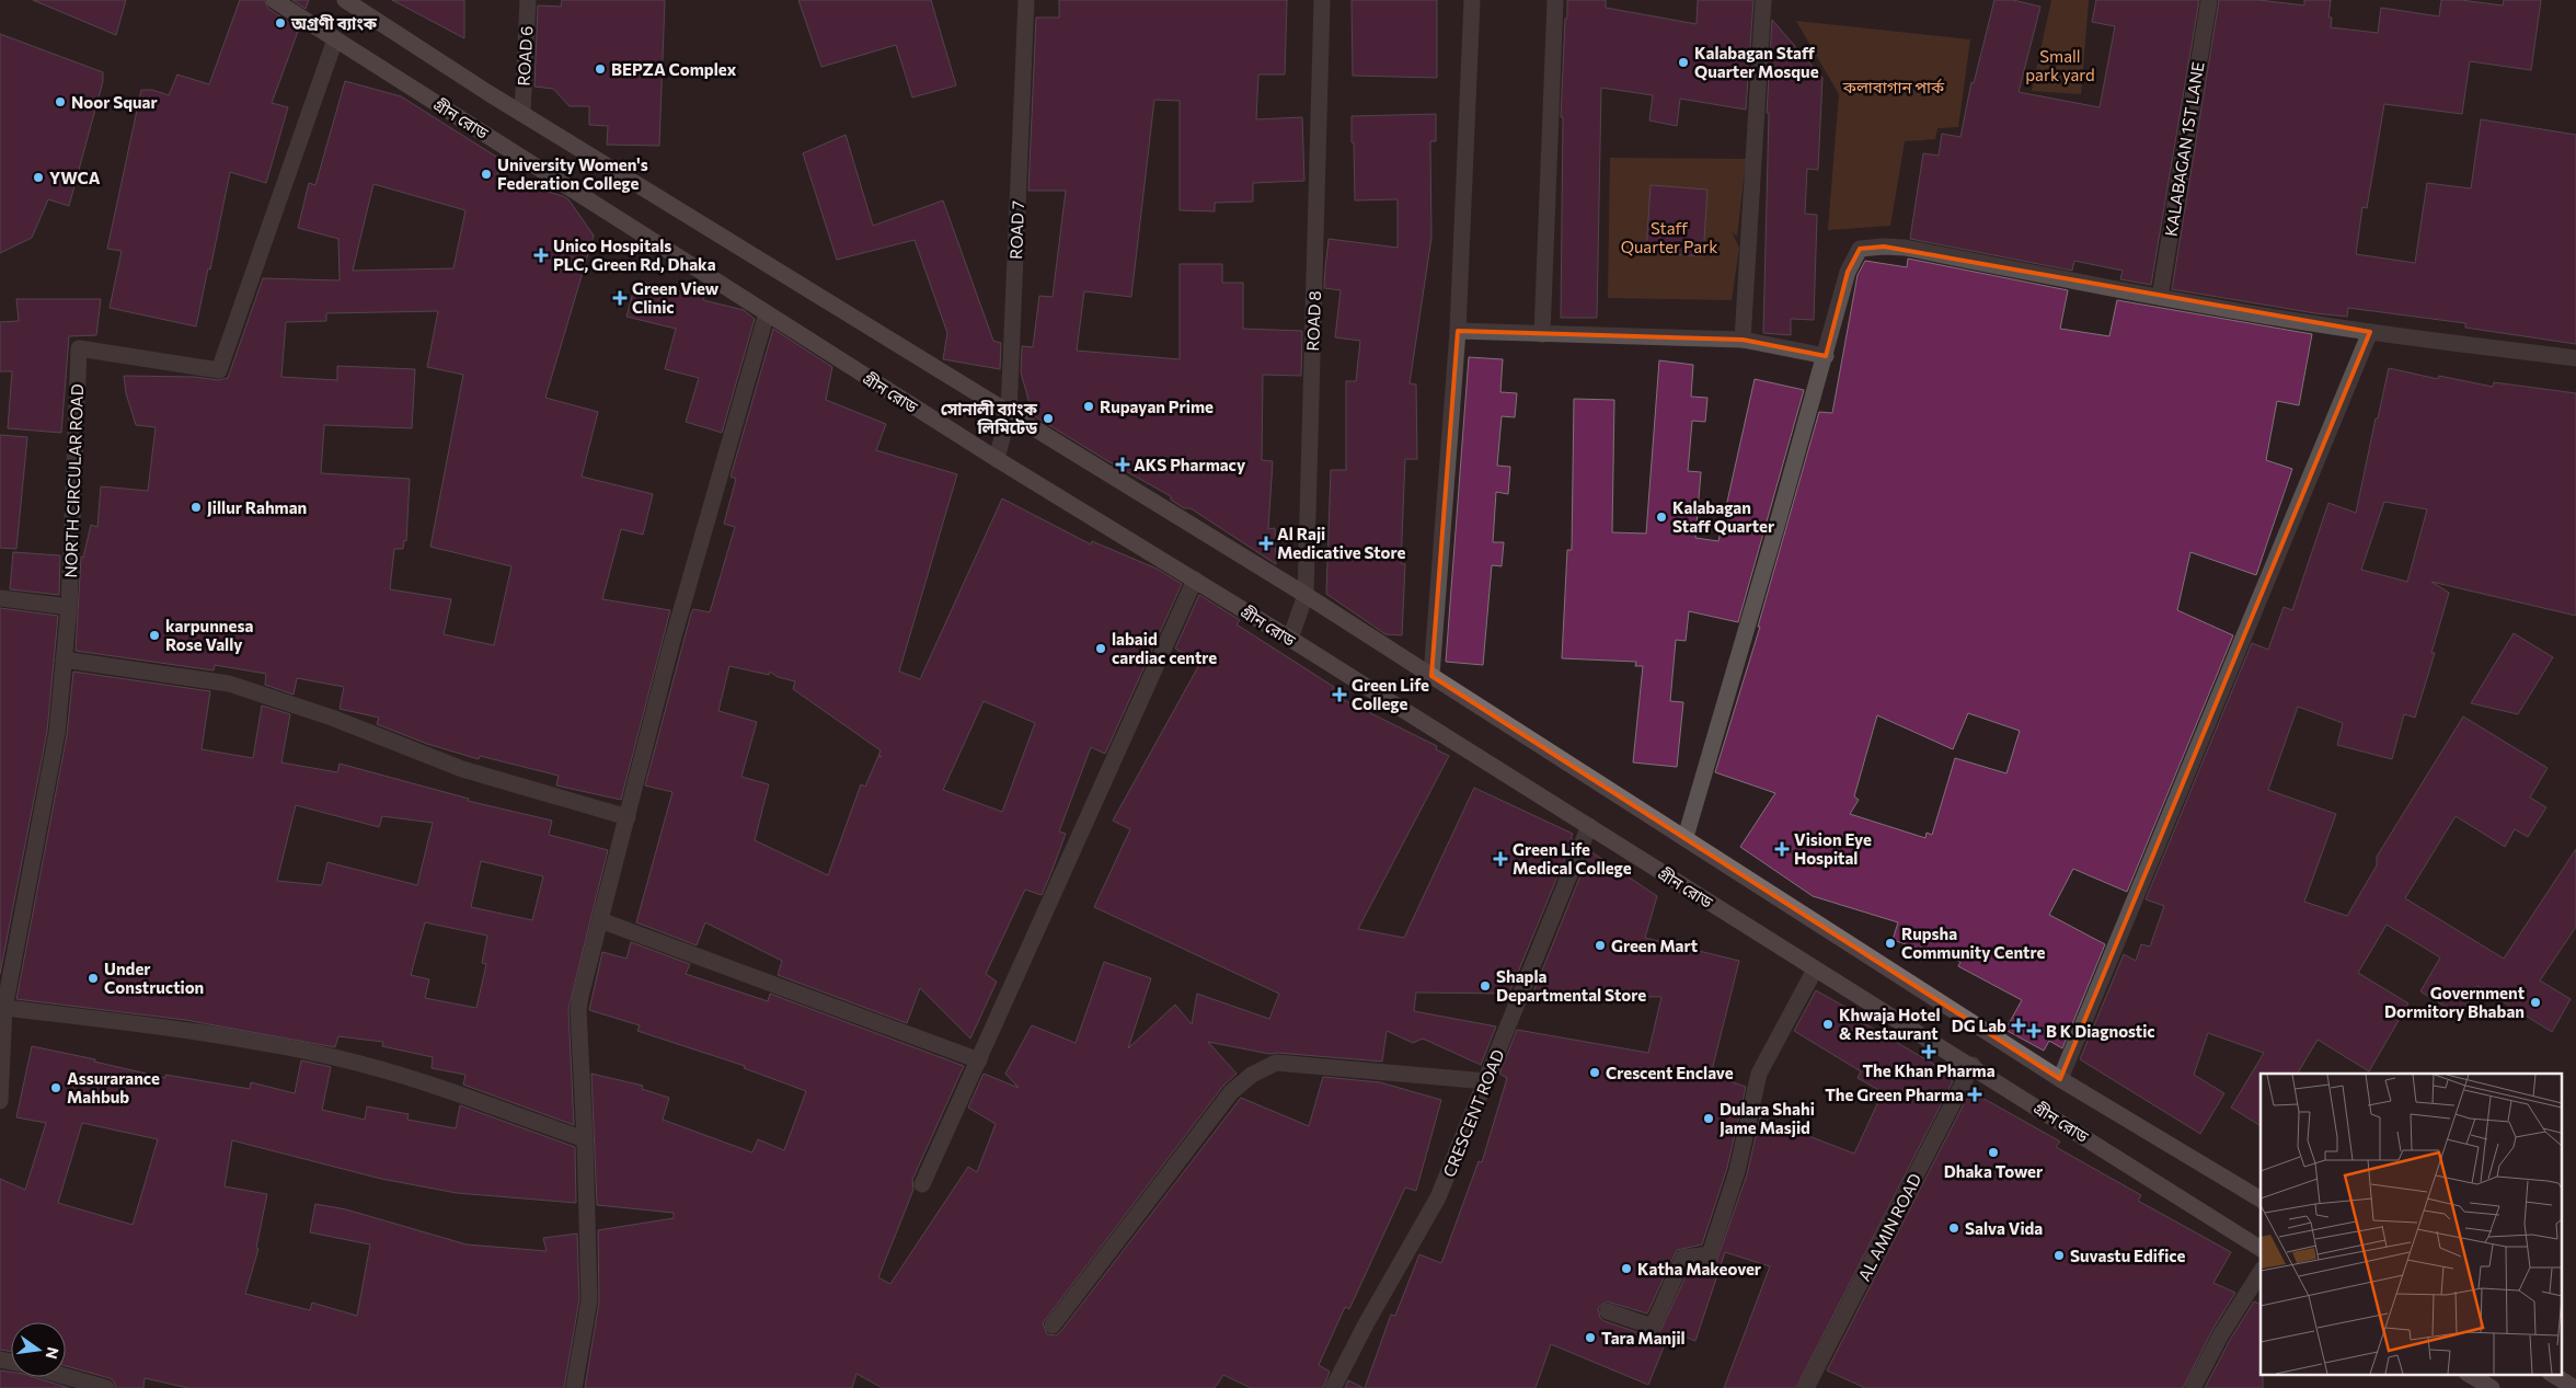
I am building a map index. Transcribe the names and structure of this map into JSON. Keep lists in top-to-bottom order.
{
  "streets": {
    "main road": ["গ্রীন রোড"],
    "street": [
      "ROAD 6",
      "KALABAGAN 1ST LANE",
      "ROAD 7",
      "ROAD 8",
      "NORTH CIRCULAR ROAD",
      "CRESCENT ROAD",
      "AL AMIN ROAD"
    ]
  },
  "crossings": [
    ["গ্রীন রোড", "ROAD 7"],
    ["গ্রীন রোড", "ROAD 8"],
    ["গ্রীন রোড", "NORTH CIRCULAR ROAD"],
    ["গ্রীন রোড", "CRESCENT ROAD"],
    ["গ্রীন রোড", "AL AMIN ROAD"]
  ],
  "parks": ["Small park yard", "কলাবাগান পার্ক", "Staff Quarter Park"],
  "places": {
    "other": [
      "অগ্রণী ব্যাংক",
      "Kalabagan Staff Quarter Mosque",
      "BEPZA Complex",
      "Noor Squar",
      "University Women's Federation College",
      "YWCA",
      "Rupayan Prime",
      "সোনালী ব্যাংক লিমিটেড",
      "Jillur Rahman",
      "Kalabagan Staff Quarter",
      "karpunnesa Rose Vally",
      "labaid cardiac centre",
      "Rupsha Community Centre",
      "Green Mart",
      "Under Construction",
      "Shapla Departmental Store",
      "Government Dormitory Bhaban",
      "Khwaja Hotel & Restaurant",
      "Crescent Enclave",
      "Assurarance Mahbub",
      "Dulara Shahi Jame Masjid",
      "Dhaka Tower",
      "Salva Vida",
      "Suvastu Edifice",
      "Katha Makeover",
      "Tara Manjil"
    ],
    "health": [
      "Unico Hospitals PLC, Green Rd, Dhaka",
      "Green View Clinic",
      "AKS Pharmacy",
      "Al Raji Medicative Store",
      "Green Life College",
      "Vision Eye Hospital",
      "Green Life Medical College",
      "DG Lab",
      "B K Diagnostic",
      "The Khan Pharma",
      "The Green Pharma"
    ]
  },
  "north": "right"
}
